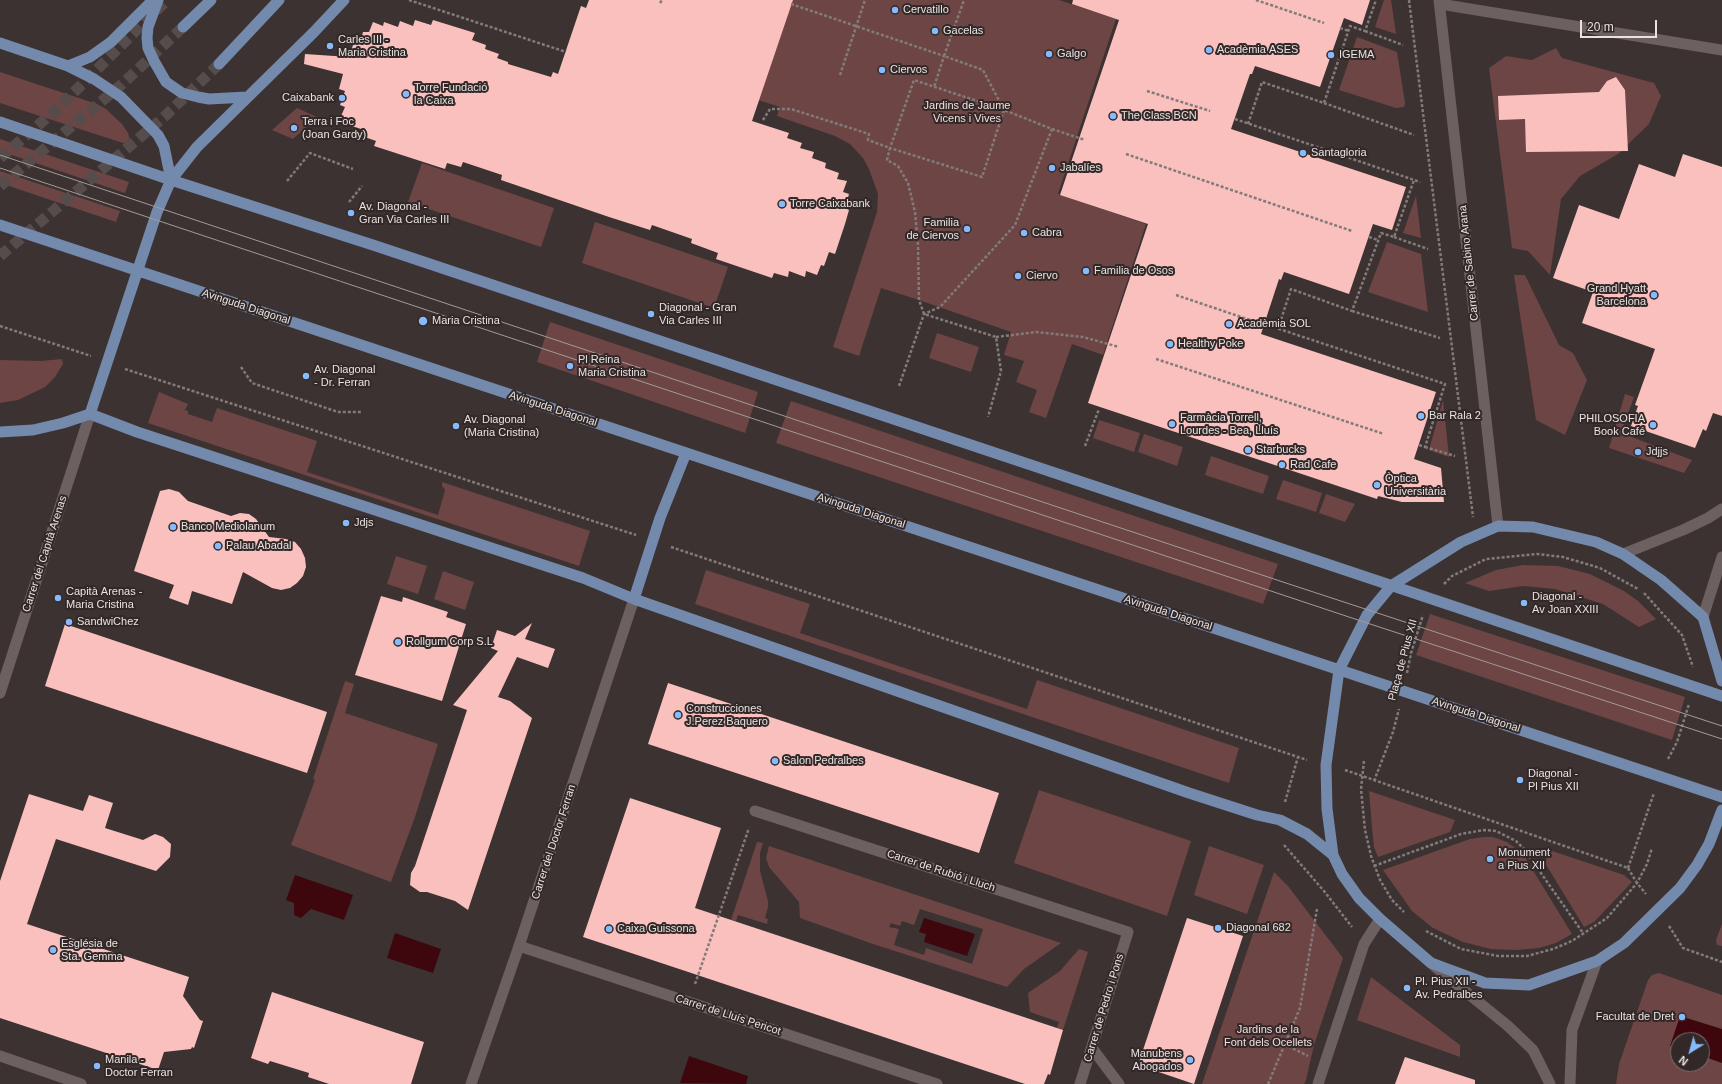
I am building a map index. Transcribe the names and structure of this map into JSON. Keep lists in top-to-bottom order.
{
  "streets": {
    "main road": ["Avinguda Diagonal"],
    "street": [
      "Carrer de Sabino Arana",
      "Carrer del Capità Arenas",
      "Carrer del Doctor Ferran",
      "Carrer de Rubió i Lluch",
      "Carrer de Pedro i Pons",
      "Carrer de Lluís Pericot"
    ],
    "path": ["Plaça de Pius XII"]
  },
  "crossings": [
    ["Avinguda Diagonal", "Plaça de Pius XII"],
    ["Carrer del Doctor Ferran", "Carrer de Lluís Pericot"],
    ["Carrer de Rubió i Lluch", "Carrer de Pedro i Pons"]
  ],
  "parks": ["Jardins de Jaume Vicens i Vives", "Jardins de la Font dels Ocellets"],
  "places": [
    "Cervatillo",
    "Gacelas",
    "Carles III - Maria Cristina",
    "Acadèmia ASES",
    "Galgo",
    "IGEMA",
    "Ciervos",
    "Torre Fundació la Caixa",
    "Caixabank",
    "The Class BCN",
    "Terra i Foc (Joan Gardy)",
    "Santagloria",
    "Jabalíes",
    "Torre Caixabank",
    "Av. Diagonal - Gran Via Carles III",
    "Familia de Ciervos",
    "Cabra",
    "Familia de Osos",
    "Ciervo",
    "Grand Hyatt Barcelona",
    "Diagonal - Gran Via Carles III",
    "Maria Cristina",
    "Acadèmia SOL",
    "Healthy Poke",
    "Pl Reina Maria Cristina",
    "Av. Diagonal - Dr. Ferran",
    "Bar Rala 2",
    "Farmàcia Torrell, Lourdes - Bea, Lluís",
    "PHILOSOFIA Book Café",
    "Av. Diagonal (Maria Cristina)",
    "Starbucks",
    "Jdjjs",
    "Rad Cafe",
    "Òptica Universitària",
    "Jdjs",
    "Banco Mediolanum",
    "Palau Abadal",
    "Capità Arenas - Maria Cristina",
    "Diagonal - Av Joan XXIII",
    "SandwiChez",
    "Rollgum Corp S.L",
    "Construcciones J.Perez Baquero",
    "Salon Pedralbes",
    "Diagonal - Pl Pius XII",
    "Monument a Pius XII",
    "Diagonal 682",
    "Caixa Guissona",
    "Església de Sta. Gemma",
    "Pl. Pius XII - Av. Pedralbes",
    "Facultat de Dret",
    "Manubens Abogados",
    "Manila - Doctor Ferran"
  ],
  "scale_bar": "20 m",
  "north": "bottom left"
}
